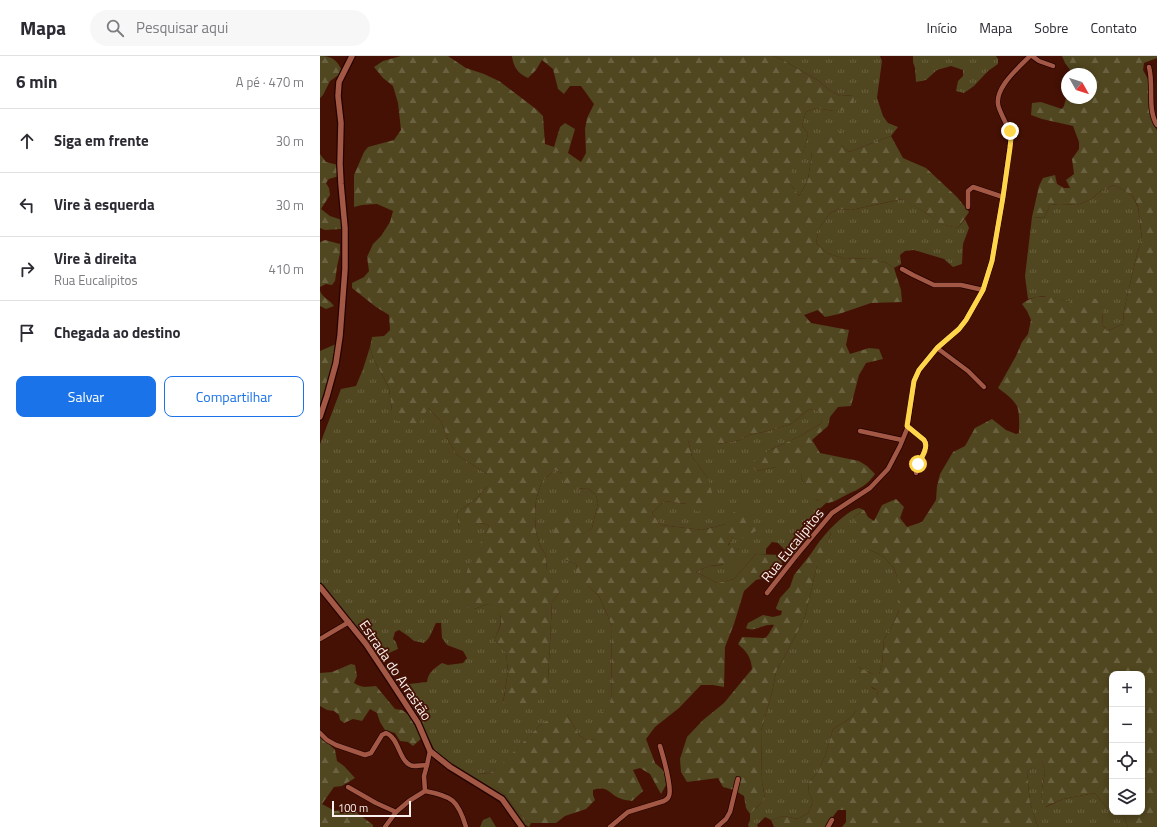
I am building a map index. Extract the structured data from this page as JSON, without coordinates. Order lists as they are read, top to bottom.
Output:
{
  "streets": {
    "street": ["Rua Eucalipitos", "Estrada do Arrastão"]
  },
  "scale_bar": "100 m",
  "north": "bottom right",
  "page": {
    "header": "Mapa",
    "search": "Pesquisar aqui",
    "nav": [
      "Início",
      "Mapa",
      "Sobre",
      "Contato"
    ],
    "heading": ["6 min", "A pé · 470 m"],
    "list": [
      ["Siga em frente", "30 m"],
      ["Vire à esquerda", "30 m"],
      ["Vire à direita", "Rua Eucalipitos", "410 m"],
      "Chegada ao destino"
    ],
    "buttons": ["Salvar", "Compartilhar"],
    "map_buttons": ["+", "−"],
    "scale": "100 m"
  }
}
